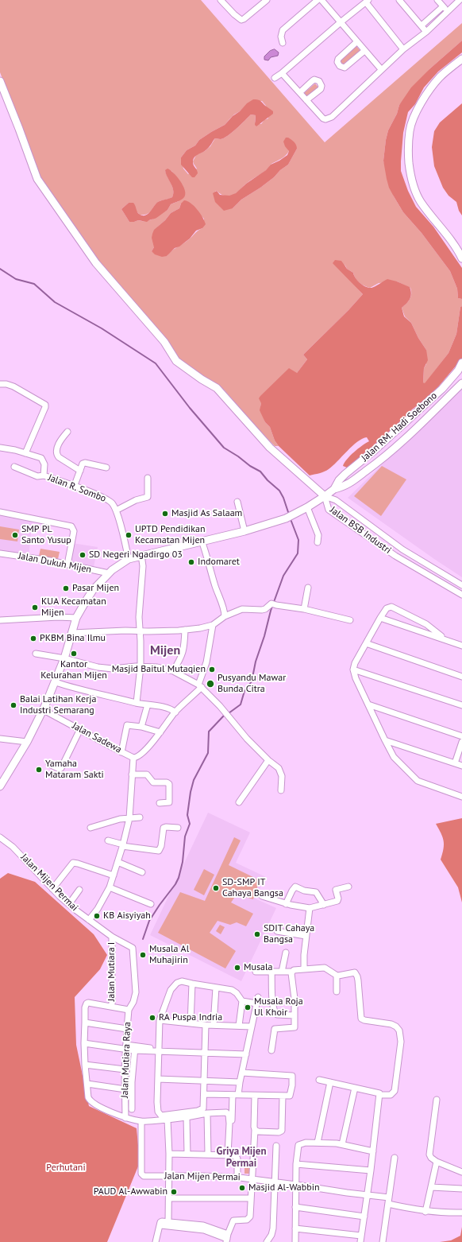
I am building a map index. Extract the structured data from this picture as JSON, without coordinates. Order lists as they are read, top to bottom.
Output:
{
  "streets": {
    "main road": ["Jalan RM. Hadi Soebono"],
    "street": [
      "Jalan R. Sombo",
      "Jalan BSB Industri",
      "Jalan Dukuh Mijen",
      "Jalan Sadewa",
      "Jalan Mijen Permai",
      "Jalan Mutiara I",
      "Jalan Mutiara Raya"
    ]
  },
  "crossings": [
    ["Jalan RM. Hadi Soebono", "Jalan R. Sombo"],
    ["Jalan RM. Hadi Soebono", "Jalan BSB Industri"],
    ["Jalan RM. Hadi Soebono", "Jalan Dukuh Mijen"],
    ["Jalan RM. Hadi Soebono", "Jalan Sadewa"],
    ["Jalan Mijen Permai", "Jalan Mutiara I"],
    ["Jalan Mijen Permai", "Jalan Mutiara Raya"]
  ],
  "districts": ["Mijen", "Griya Mijen Permai"],
  "parks": ["Perhutani"],
  "places": [
    "Masjid As Salaam",
    "SMP PL Santo Yusup",
    "UPTD Pendidikan Kecamatan Mijen",
    "SD Negeri Ngadirgo 03",
    "Indomaret",
    "Pasar Mijen",
    "KUA Kecamatan Mijen",
    "PKBM Bina Ilmu",
    "Kantor Kelurahan Mijen",
    "Masjid Baitul Mutaqien",
    "Pusyandu Mawar Bunda Citra",
    "Balai Latihan Kerja Industri Semarang",
    "Yamaha Mataram Sakti",
    "SD-SMP IT Cahaya Bangsa",
    "KB Aisyiyah",
    "SDIT Cahaya Bangsa",
    "Musala Al Muhajirin",
    "Musala",
    "Musala Roja Ul Khoir",
    "RA Puspa Indria",
    "Masjid Al-Wabbin",
    "PAUD Al-Awwabin"
  ]
}
